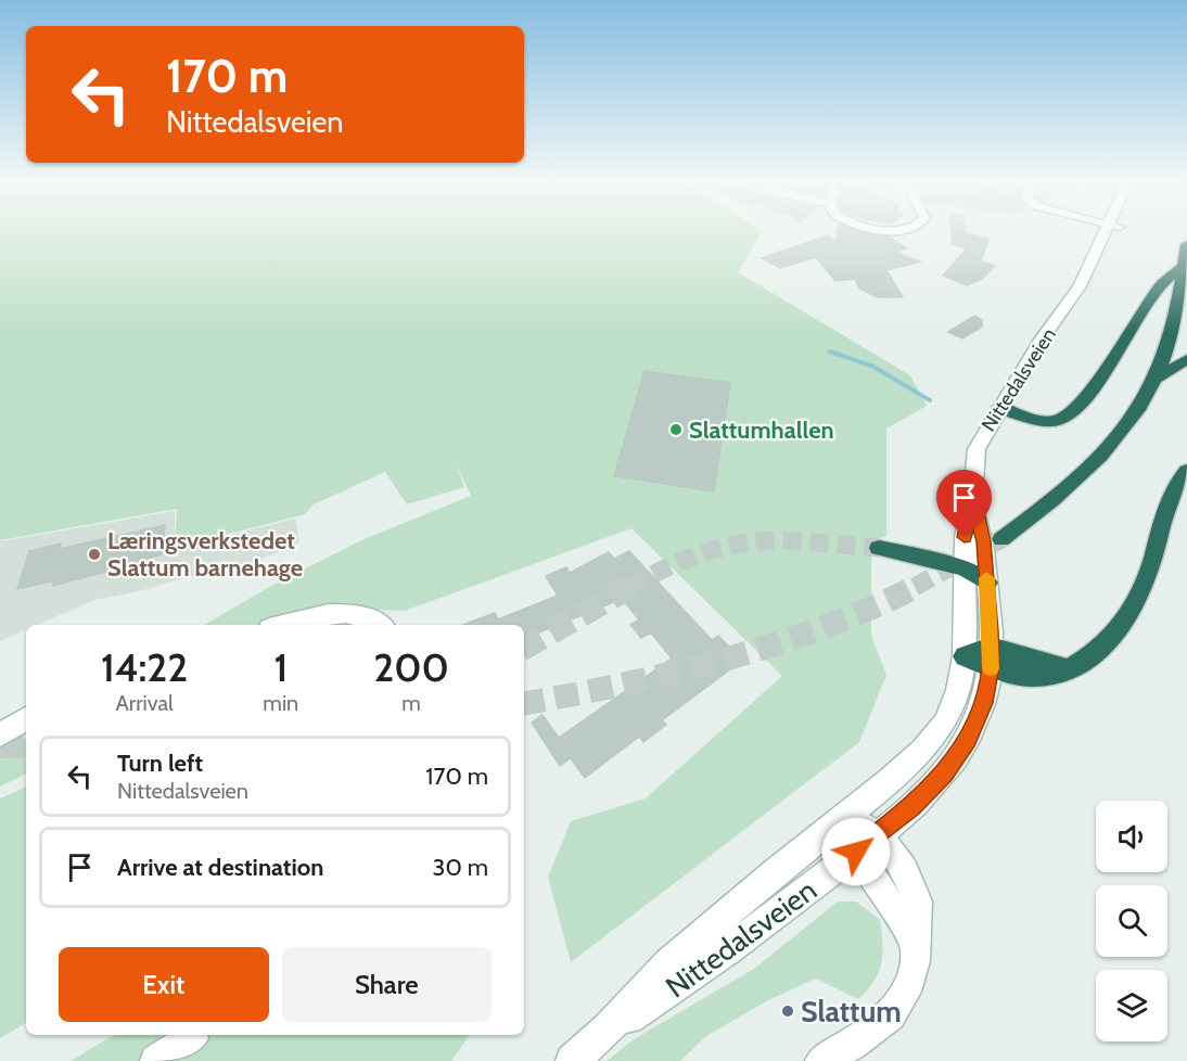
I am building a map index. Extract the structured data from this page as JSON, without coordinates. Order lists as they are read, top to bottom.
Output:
{
  "streets": {
    "main road": ["Nittedalsveien"]
  },
  "places": ["Slattumhallen", "Læringsverkstedet Slattum barnehage", "Slattum"],
  "page": {
    "turn": ["170 m", "Nittedalsveien"],
    "eta": [
      "14:22",
      "Arrival",
      "1",
      "min",
      "200",
      "m"
    ],
    "list": [
      {
        "name": "Turn left",
        "note": "Nittedalsveien",
        "value": "170 m"
      },
      {
        "name": "Arrive at destination",
        "value": "30 m"
      }
    ],
    "buttons": ["Exit", "Share"]
  }
}
